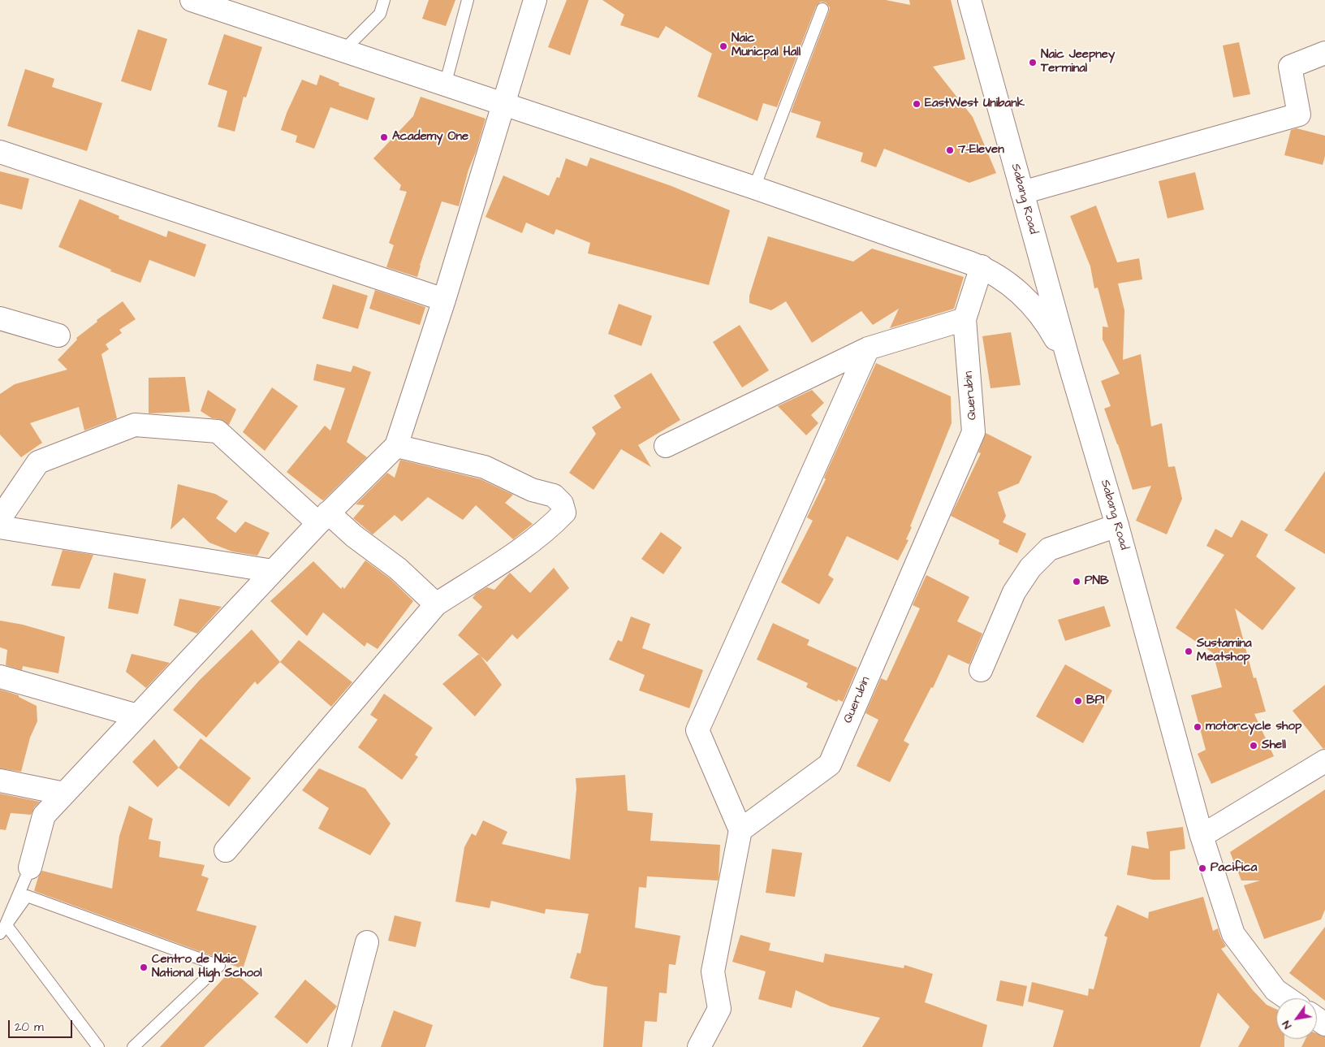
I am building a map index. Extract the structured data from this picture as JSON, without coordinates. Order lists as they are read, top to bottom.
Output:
{
  "streets": {
    "street": ["Sabang Road", "Querubin"]
  },
  "places": [
    "Naic Municpal Hall",
    "Naic Jeepney Terminal",
    "EastWest Unibank",
    "Academy One",
    "7-Eleven",
    "PNB",
    "Sustamina Meatshop",
    "BPI",
    "motorcycle shop",
    "Shell",
    "Pacifica",
    "Centro de Naic National High School"
  ],
  "scale_bar": "20 m",
  "north": "bottom left"
}
